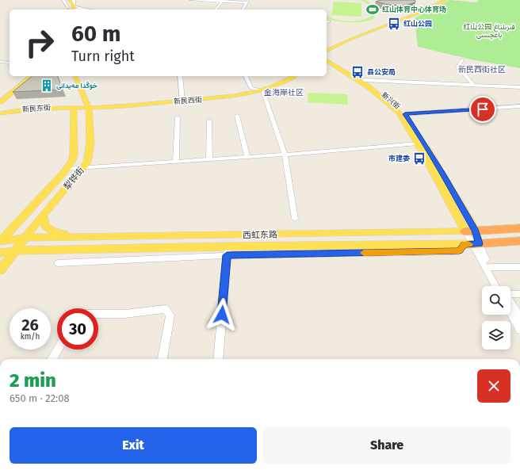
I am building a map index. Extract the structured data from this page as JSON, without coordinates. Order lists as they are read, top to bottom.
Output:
{
  "streets": {
    "highway": ["西虹东路"],
    "main road": [
      "新民西街",
      "新兴街",
      "新民东街",
      "犁铧街"
    ]
  },
  "crossings": [
    ["新民西街", "新民东街"],
    ["新民西街", "犁铧街"],
    ["新兴街", "西虹东路"],
    ["新民东街", "犁铧街"],
    ["犁铧街", "西虹东路"]
  ],
  "districts": ["新民西街社区", "金海岸社区"],
  "parks": ["红山公园 قىزىلتاغ باغچىسى"],
  "places": {
    "sports": ["红山体育中心体育场"],
    "bus stop": ["红山公园", "县公安局", "市建委"],
    "building": ["خوڭدا مەيدانى"]
  },
  "page": {
    "turn": ["60 m", "Turn right"],
    "speed": "26 km/h",
    "limit": "30",
    "heading": ["2 min", "650 m · 22:08"],
    "buttons": ["Exit", "Share"]
  }
}
